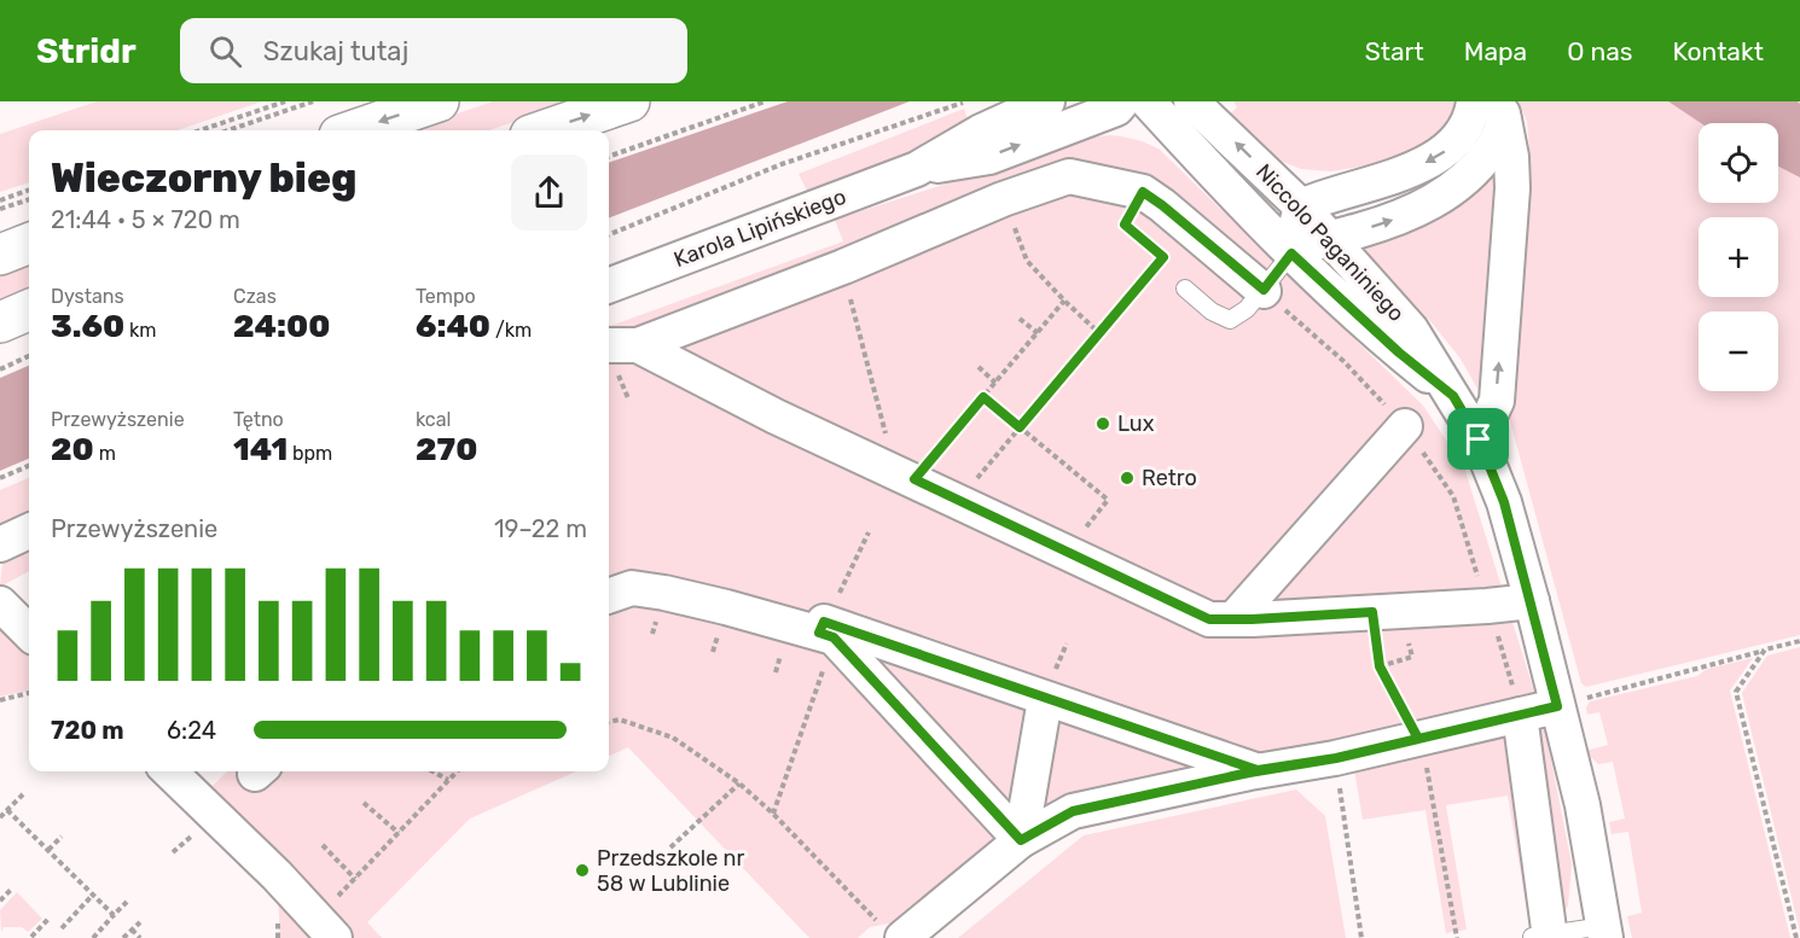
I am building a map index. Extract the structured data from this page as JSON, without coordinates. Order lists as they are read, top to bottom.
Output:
{
  "streets": {
    "street": ["Karola Lipińskiego", "Niccolo Paganiniego"]
  },
  "places": ["Lux", "Retro", "Przedszkole nr 58 w Lublinie"],
  "page": {
    "header": "Stridr",
    "search": "Szukaj tutaj",
    "nav": [
      "Start",
      "Mapa",
      "O nas",
      "Kontakt"
    ],
    "map_buttons": ["+", "−"],
    "heading": ["Wieczorny bieg", "21:44 · 5 × 720 m"],
    "stats": [
      ["Dystans", "3.60 km"],
      ["Czas", "24:00"],
      ["Tempo", "6:40 /km"],
      ["Przewyższenie", "20 m"],
      ["Tętno", "141 bpm"],
      ["kcal", "270"]
    ],
    "chart": ["Przewyższenie", "19–22 m"],
    "list": [
      {
        "name": "720 m",
        "note": "6:24"
      }
    ]
  }
}
